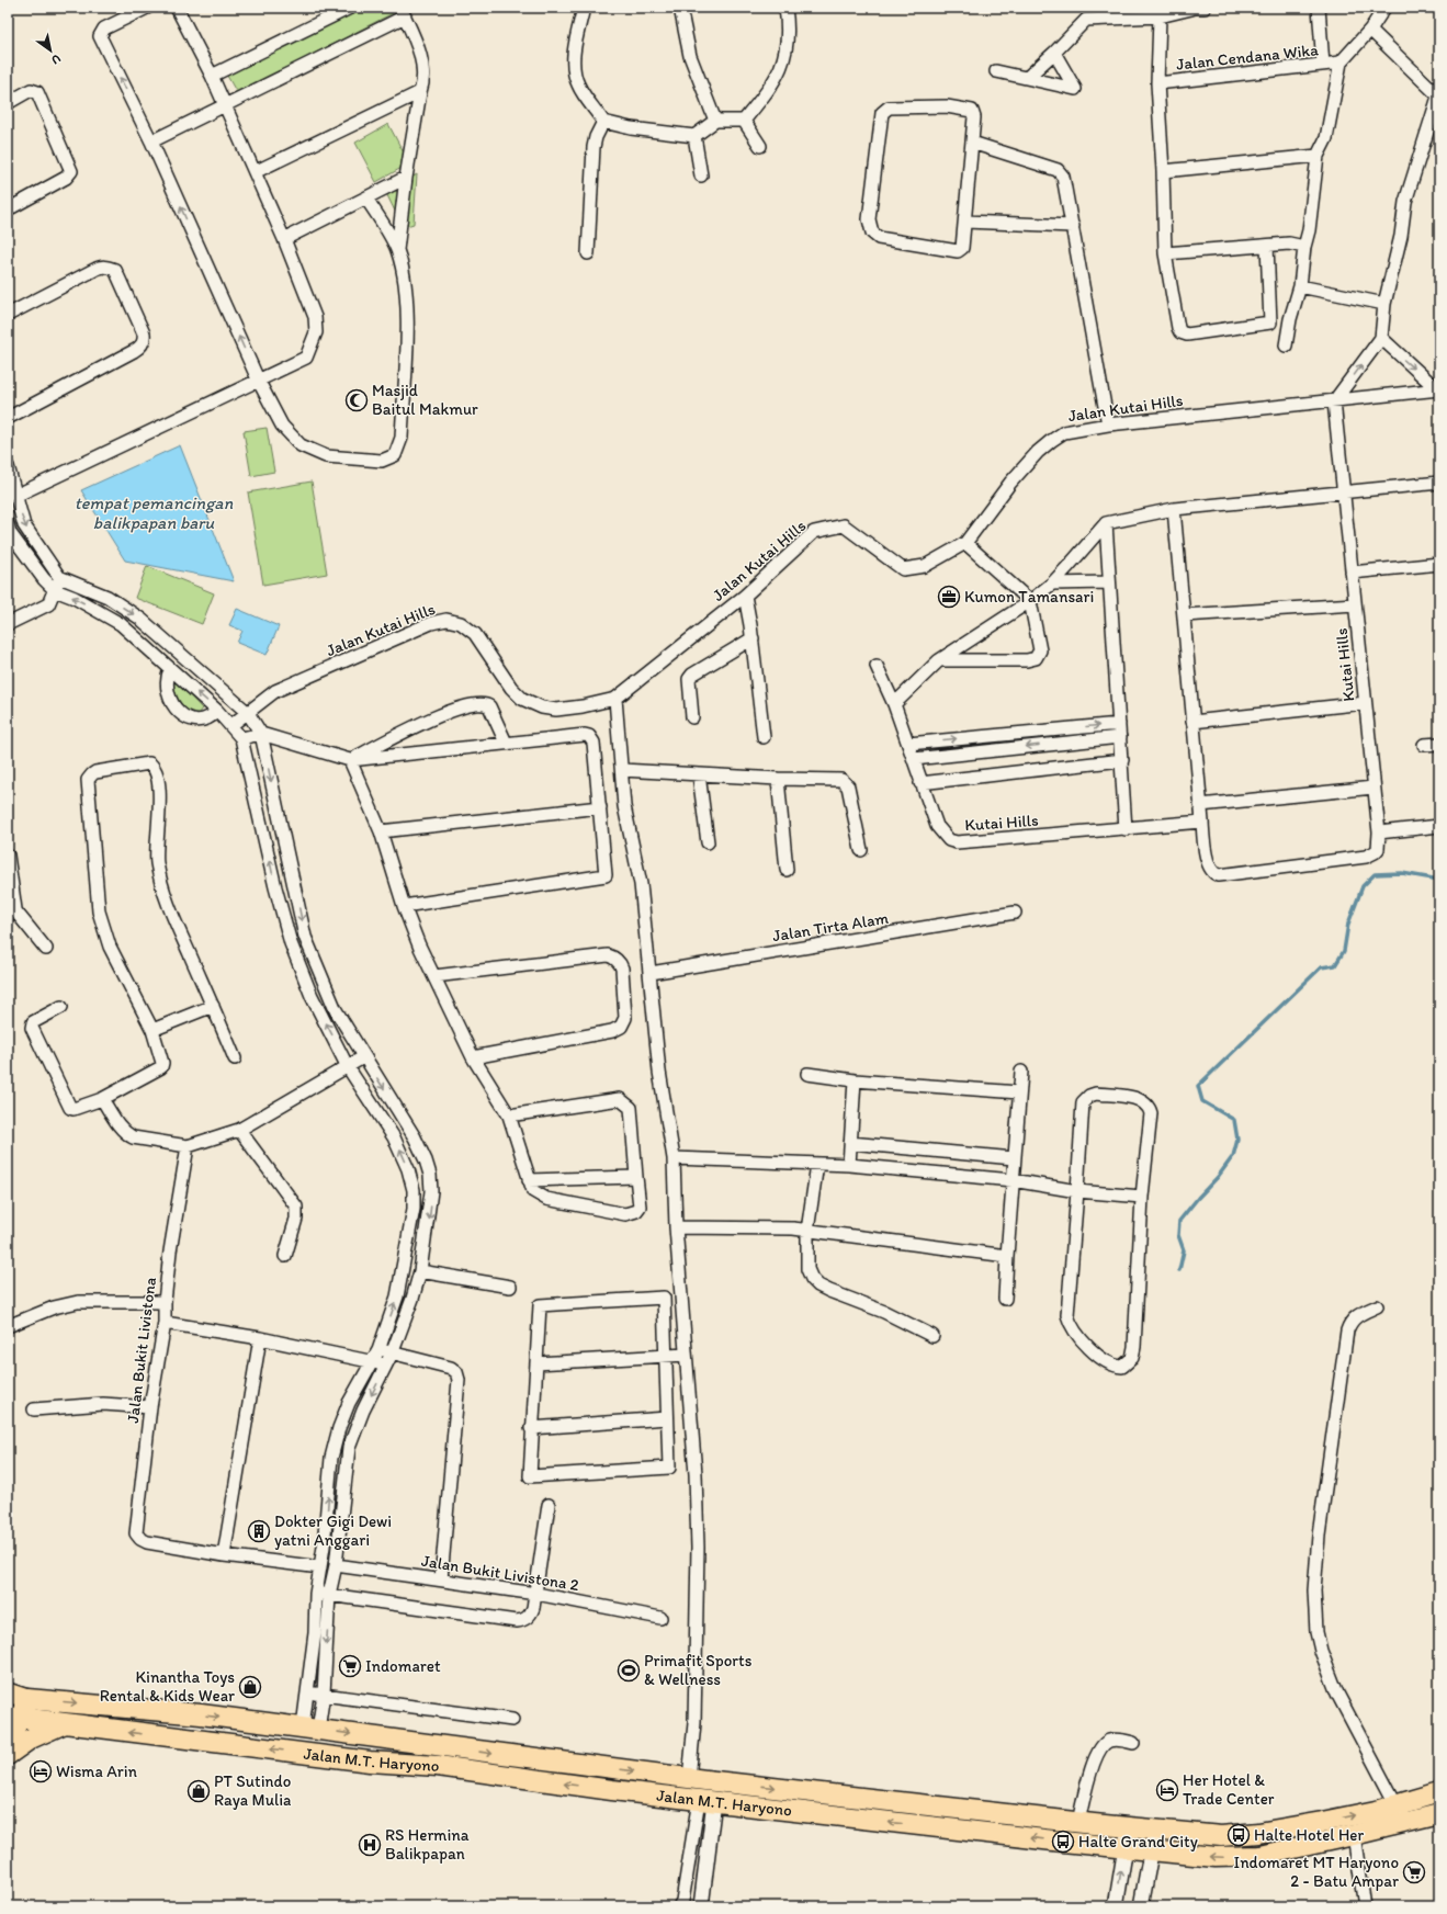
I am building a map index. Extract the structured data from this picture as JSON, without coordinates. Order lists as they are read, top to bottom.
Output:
{
  "streets": {
    "highway": ["Jalan M.T. Haryono"],
    "street": [
      "Jalan Cendana Wika",
      "Jalan Kutai Hills",
      "Kutai Hills",
      "Jalan Tirta Alam",
      "Jalan Bukit Livistona",
      "Jalan Bukit Livistona 2"
    ]
  },
  "crossings": [
    ["Jalan Kutai Hills", "Kutai Hills"],
    ["Jalan Bukit Livistona", "Jalan Bukit Livistona 2"]
  ],
  "water": ["tempat pemancingan balikpapan baru"],
  "places": {
    "mosque": ["Masjid Baitul Makmur"],
    "office": ["Kumon Tamansari"],
    "building": ["Dokter Gigi Dewi yatni Anggari"],
    "supermarket": ["Indomaret", "Indomaret MT Haryono 2 - Batu Ampar"],
    "sports": ["Primafit Sports & Wellness"],
    "shop": ["Kinantha Toys Rental & Kids Wear", "PT Sutindo Raya Mulia"],
    "hotel": ["Wisma Arin", "Her Hotel & Trade Center"],
    "bus stop": ["Halte Hotel Her", "Halte Grand City"],
    "hospital": ["RS Hermina Balikpapan"]
  },
  "north": "bottom right"
}
